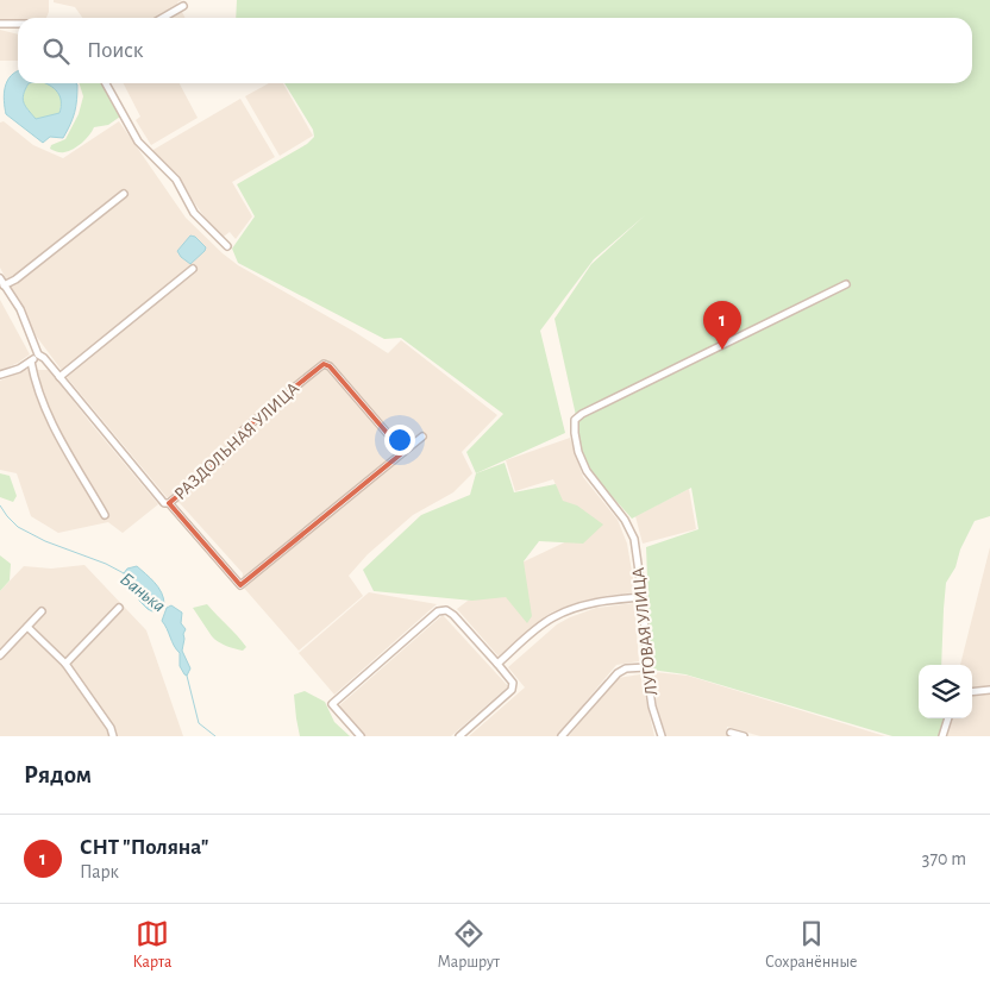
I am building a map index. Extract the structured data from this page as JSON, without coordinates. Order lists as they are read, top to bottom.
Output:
{
  "streets": {
    "street": ["РАЗДОЛЬНАЯ УЛИЦА", "ЛУГОВАЯ УЛИЦА"]
  },
  "water": ["Банька"],
  "page": {
    "search": "Поиск",
    "pins": "1",
    "heading": "Рядом",
    "list": [
      {
        "mark": "1",
        "name": "СНТ \"Поляна\"",
        "note": "Парк",
        "value": "370 m"
      }
    ],
    "nav": ["Карта", "Маршрут", "Сохранённые"]
  }
}
